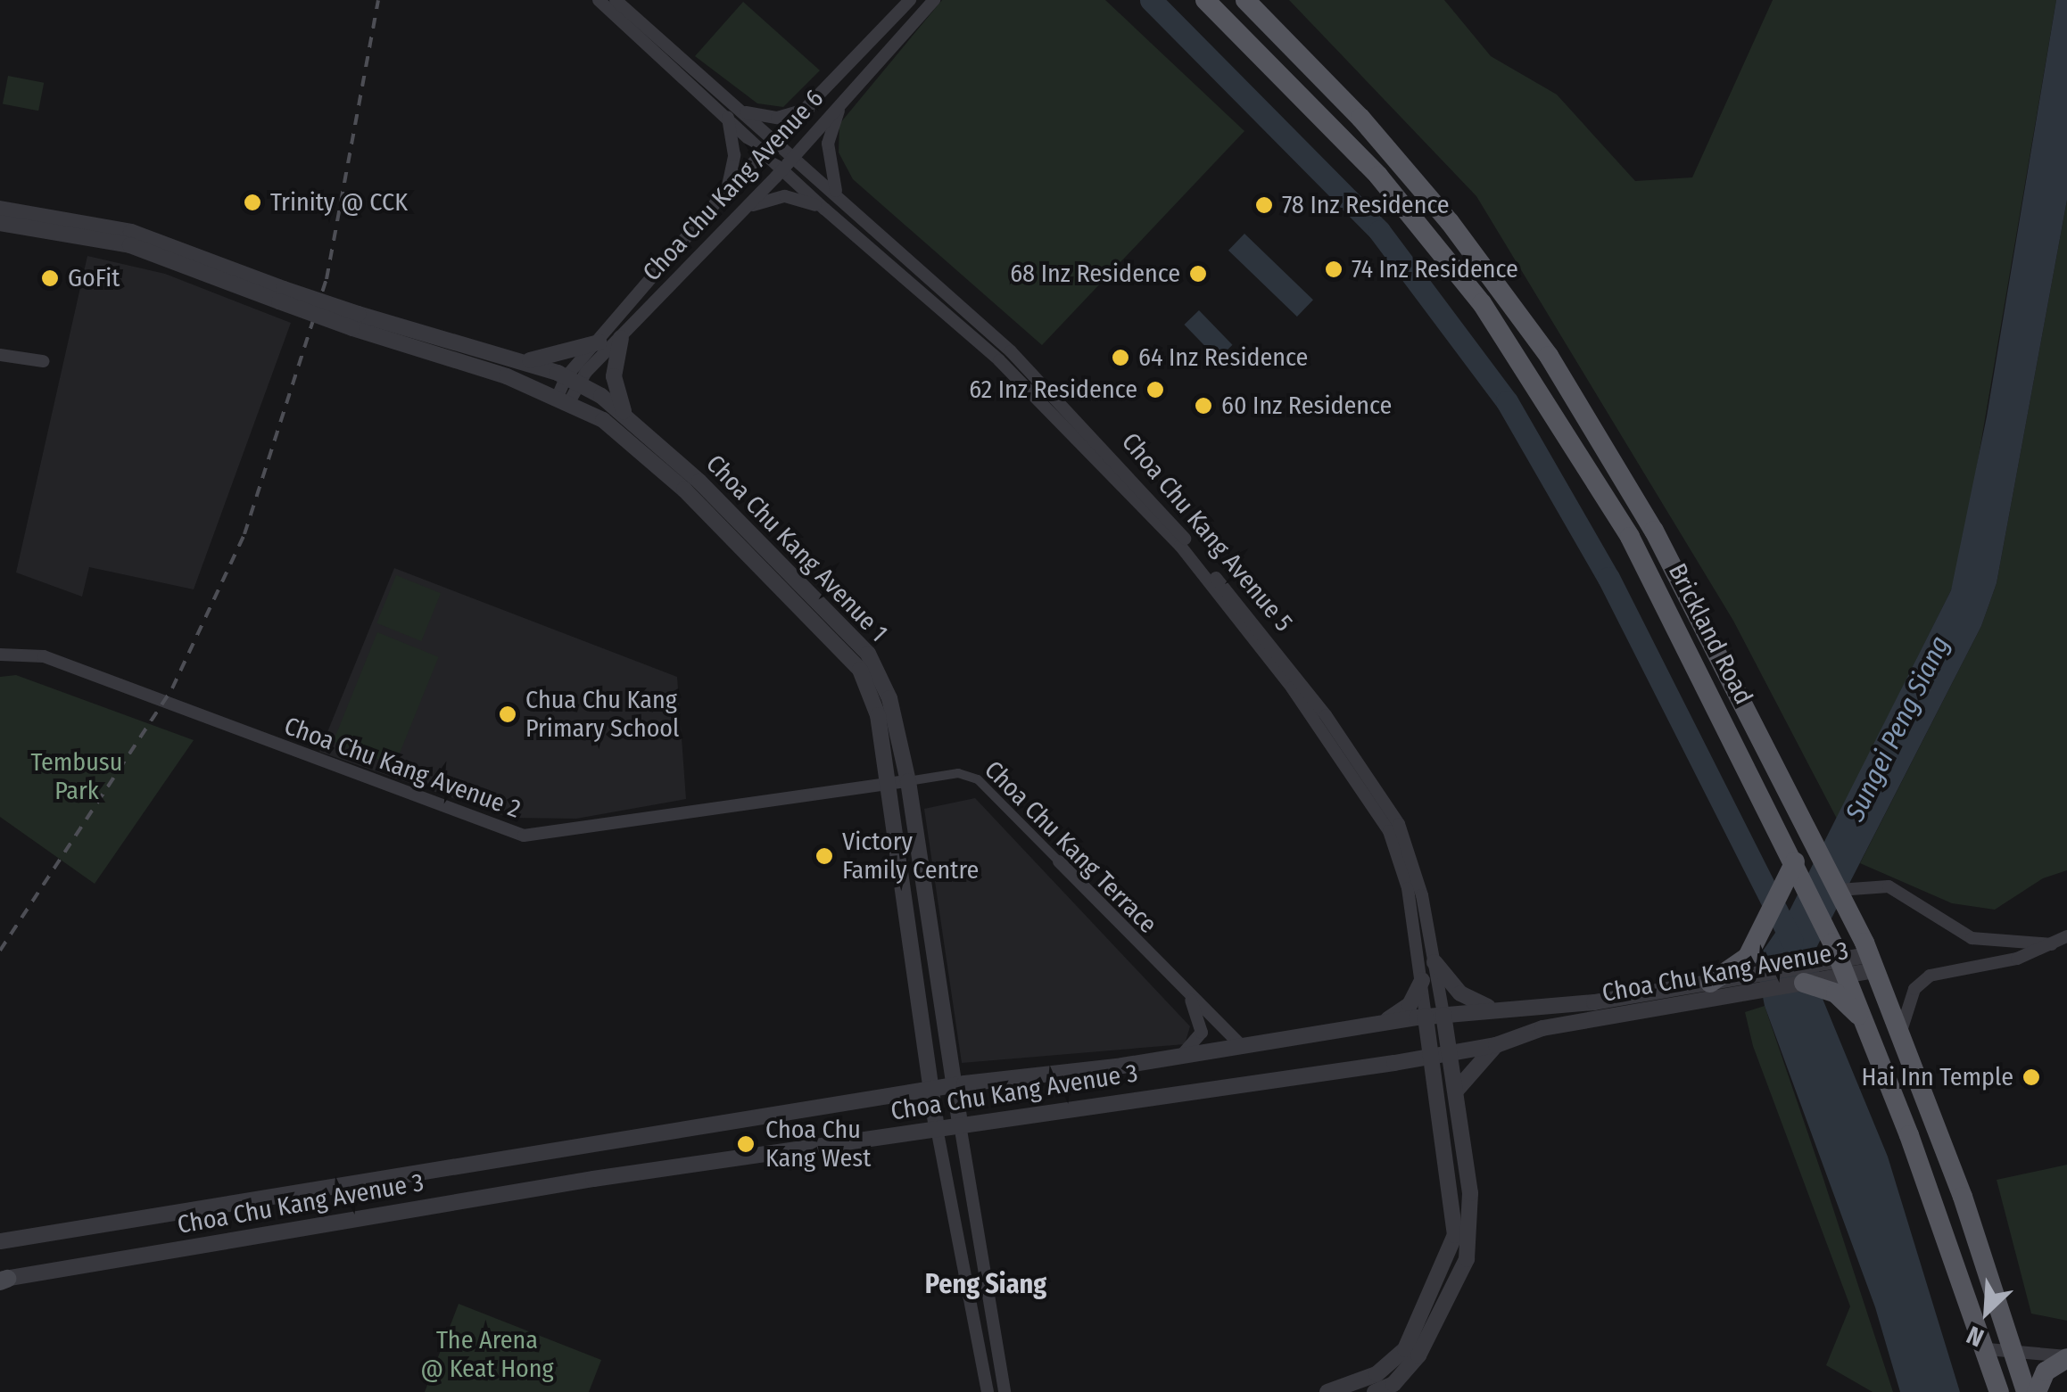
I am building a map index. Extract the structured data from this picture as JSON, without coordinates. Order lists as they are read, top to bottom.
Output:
{
  "streets": {
    "main road": ["Brickland Road"],
    "street": [
      "Choa Chu Kang Avenue 6",
      "Choa Chu Kang Avenue 5",
      "Choa Chu Kang Avenue 1",
      "Choa Chu Kang Avenue 2",
      "Choa Chu Kang Terrace",
      "Choa Chu Kang Avenue 3"
    ]
  },
  "crossings": [
    ["Choa Chu Kang Avenue 6", "Choa Chu Kang Avenue 5"],
    ["Choa Chu Kang Avenue 6", "Choa Chu Kang Avenue 1"],
    ["Choa Chu Kang Avenue 5", "Choa Chu Kang Avenue 3"],
    ["Choa Chu Kang Avenue 1", "Choa Chu Kang Avenue 2"],
    ["Choa Chu Kang Avenue 1", "Choa Chu Kang Terrace"],
    ["Choa Chu Kang Avenue 1", "Choa Chu Kang Avenue 3"],
    ["Brickland Road", "Choa Chu Kang Avenue 3"],
    ["Choa Chu Kang Avenue 2", "Choa Chu Kang Terrace"],
    ["Choa Chu Kang Terrace", "Choa Chu Kang Avenue 3"]
  ],
  "districts": ["Peng Siang"],
  "water": ["Sungei Peng Siang"],
  "parks": ["Tembusu Park", "The Arena @ Keat Hong"],
  "places": [
    "Trinity @ CCK",
    "78 Inz Residence",
    "74 Inz Residence",
    "68 Inz Residence",
    "GoFit",
    "64 Inz Residence",
    "62 Inz Residence",
    "60 Inz Residence",
    "Chua Chu Kang Primary School",
    "Victory Family Centre",
    "Hai Inn Temple",
    "Choa Chu Kang West"
  ],
  "north": "bottom left"
}
